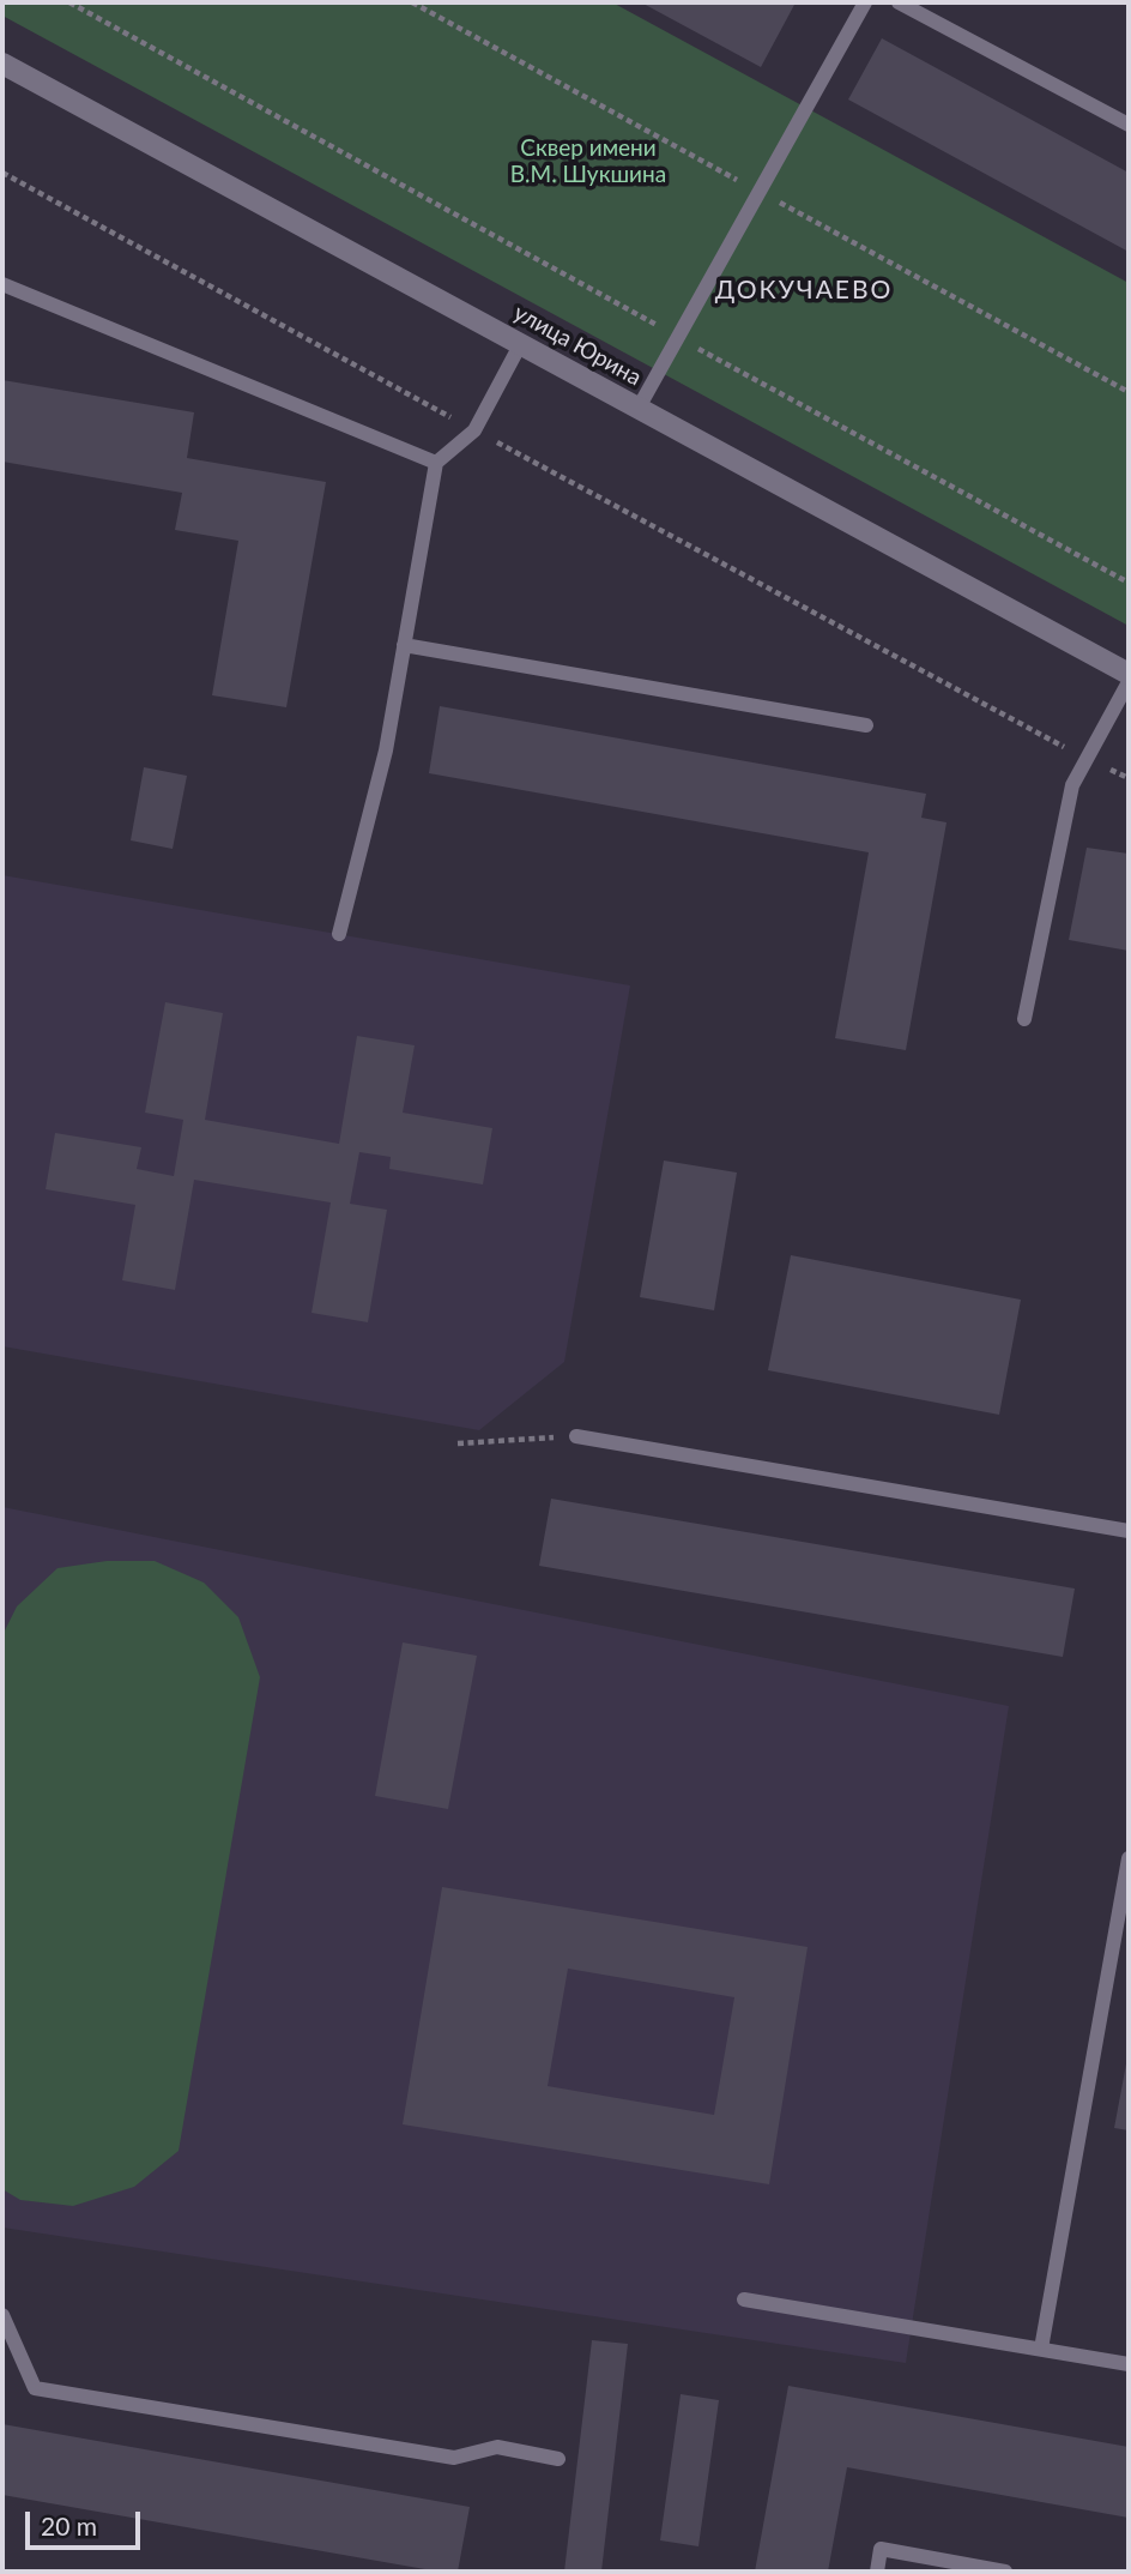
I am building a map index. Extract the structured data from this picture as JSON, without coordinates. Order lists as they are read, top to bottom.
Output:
{
  "streets": {
    "street": ["улица Юрина"]
  },
  "districts": ["ДОКУЧАЕВО"],
  "parks": ["Сквер имени В.М. Шукшина"],
  "scale_bar": "20 m"
}
